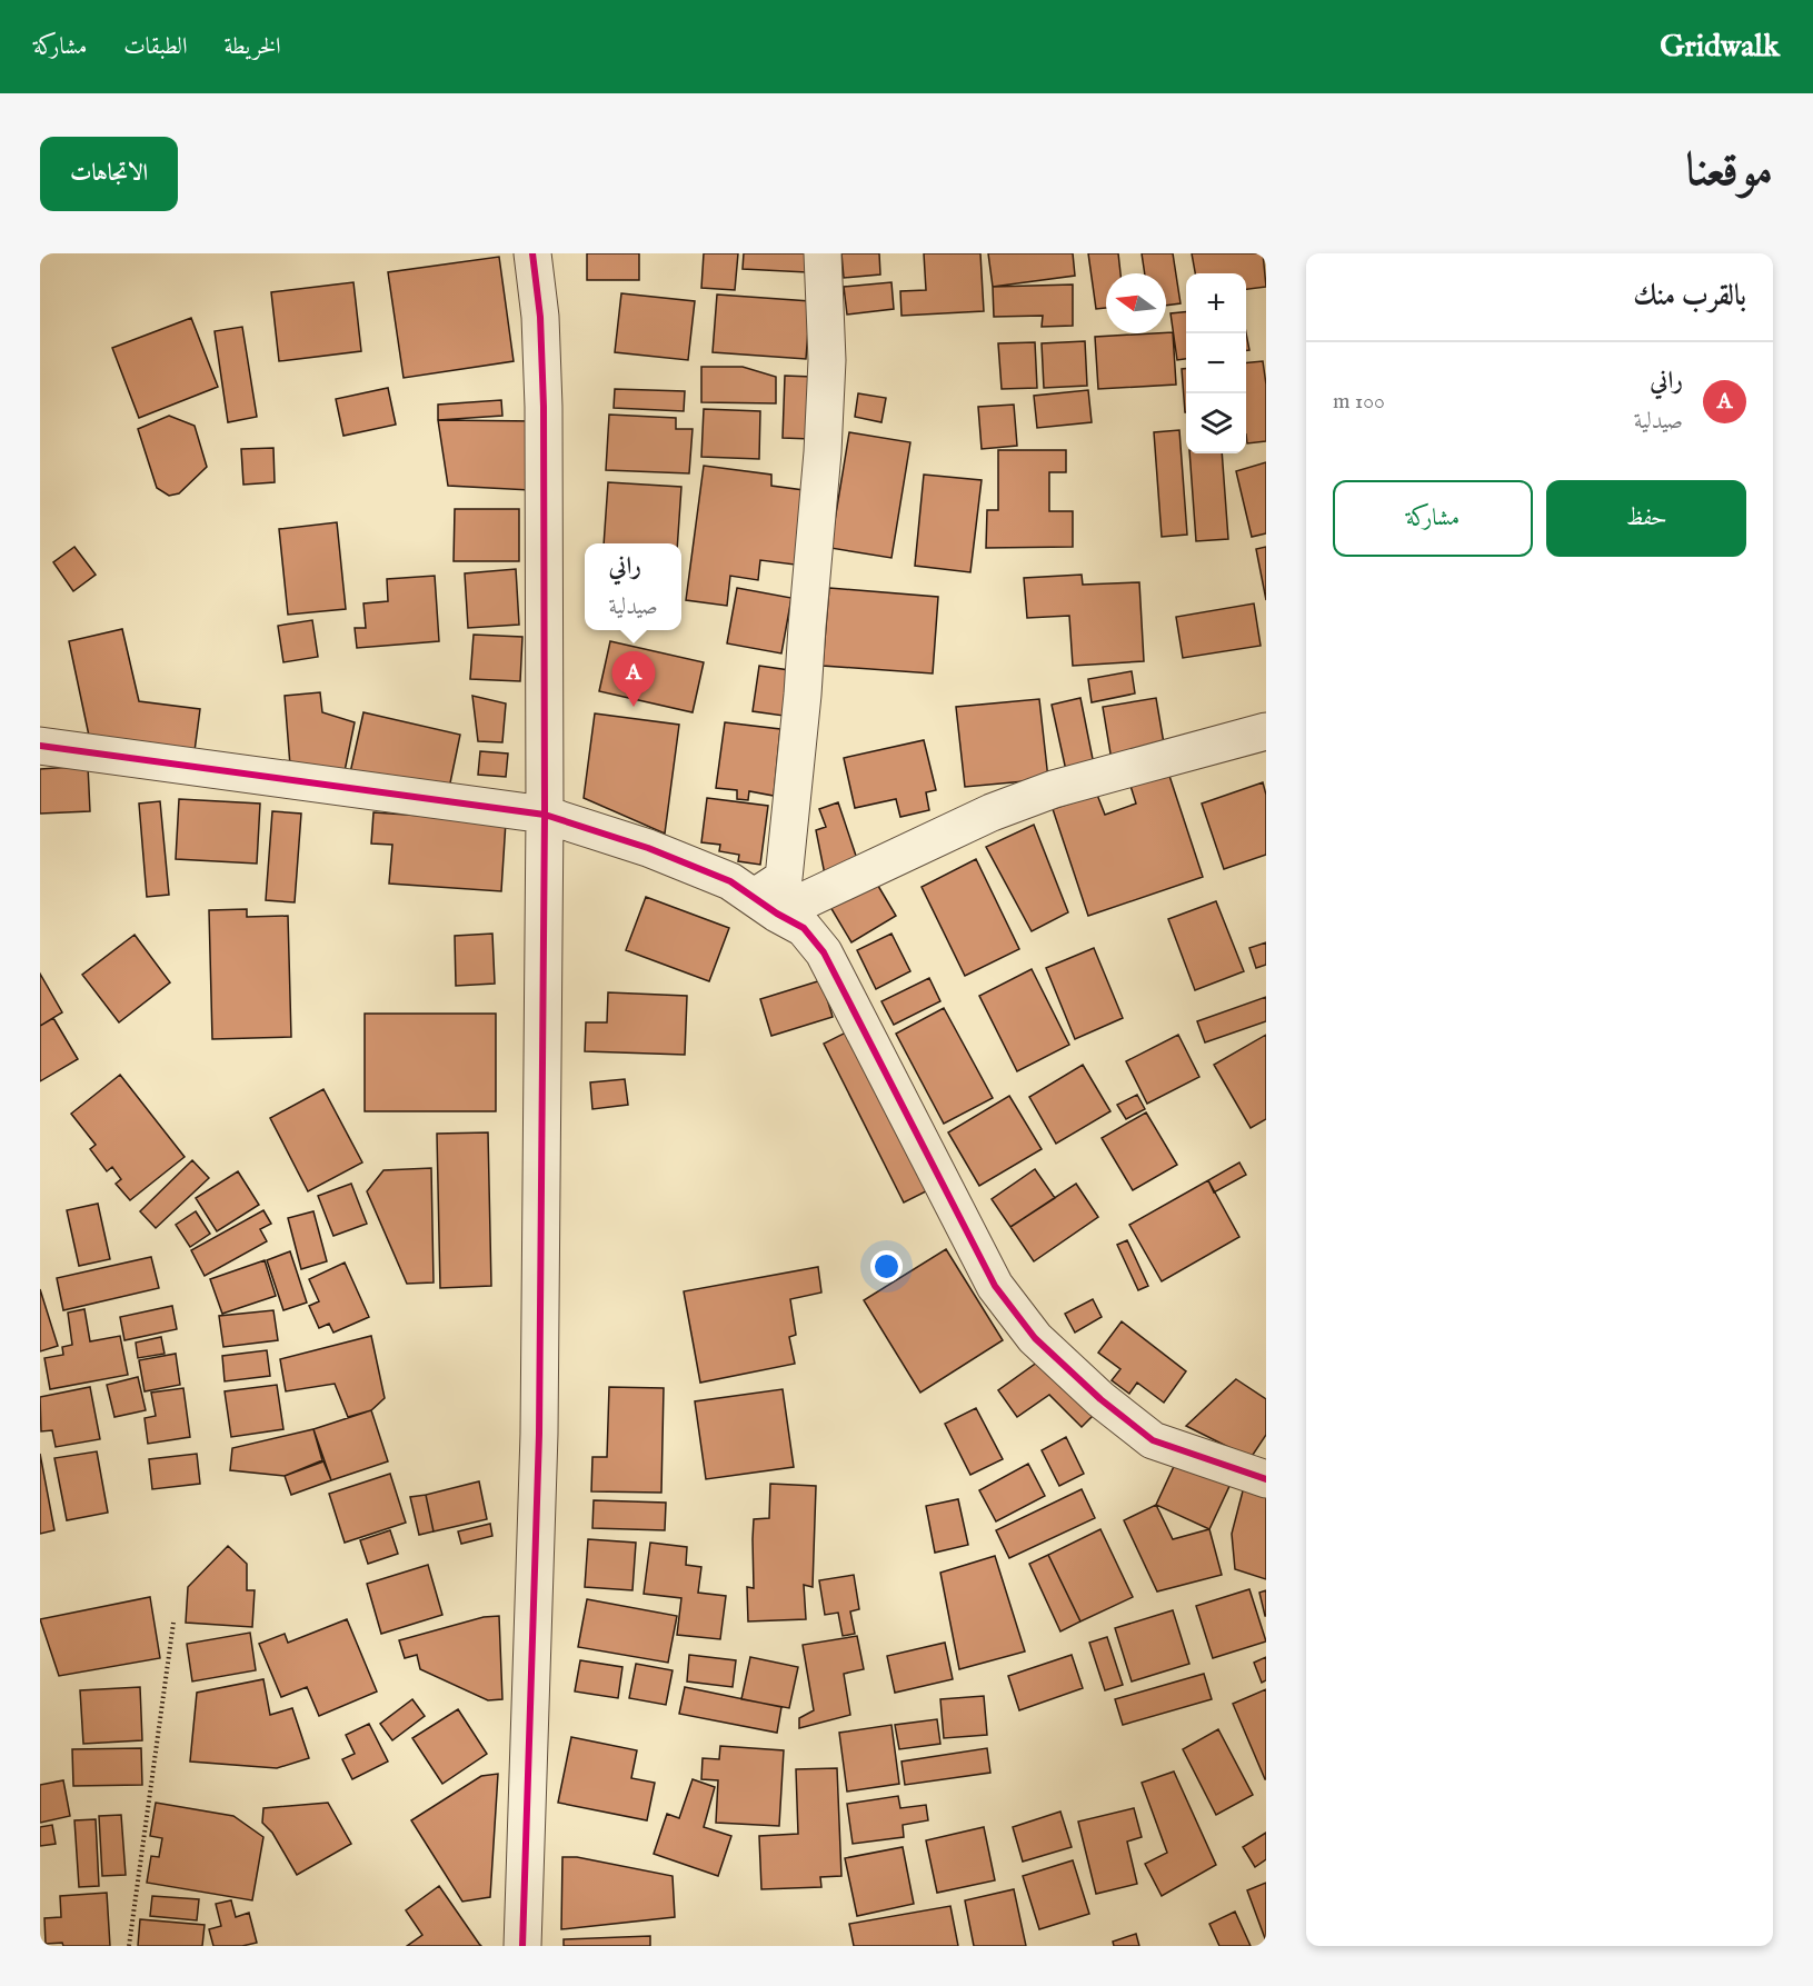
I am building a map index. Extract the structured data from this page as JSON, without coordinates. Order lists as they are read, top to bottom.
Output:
{
  "north": "left",
  "page": {
    "header": "Gridwalk",
    "nav": ["الخريطة", "الطبقات", "مشاركة"],
    "title": "موقعنا",
    "buttons": [
      "الاتجاهات",
      ["حفظ", "مشاركة"]
    ],
    "heading": "بالقرب منك",
    "map_buttons": ["+", "−"],
    "list": [
      {
        "mark": "A",
        "name": "راني",
        "note": "صيدلية",
        "value": "100 m"
      }
    ],
    "popup": ["راني", "صيدلية"],
    "pins": "A"
  }
}
